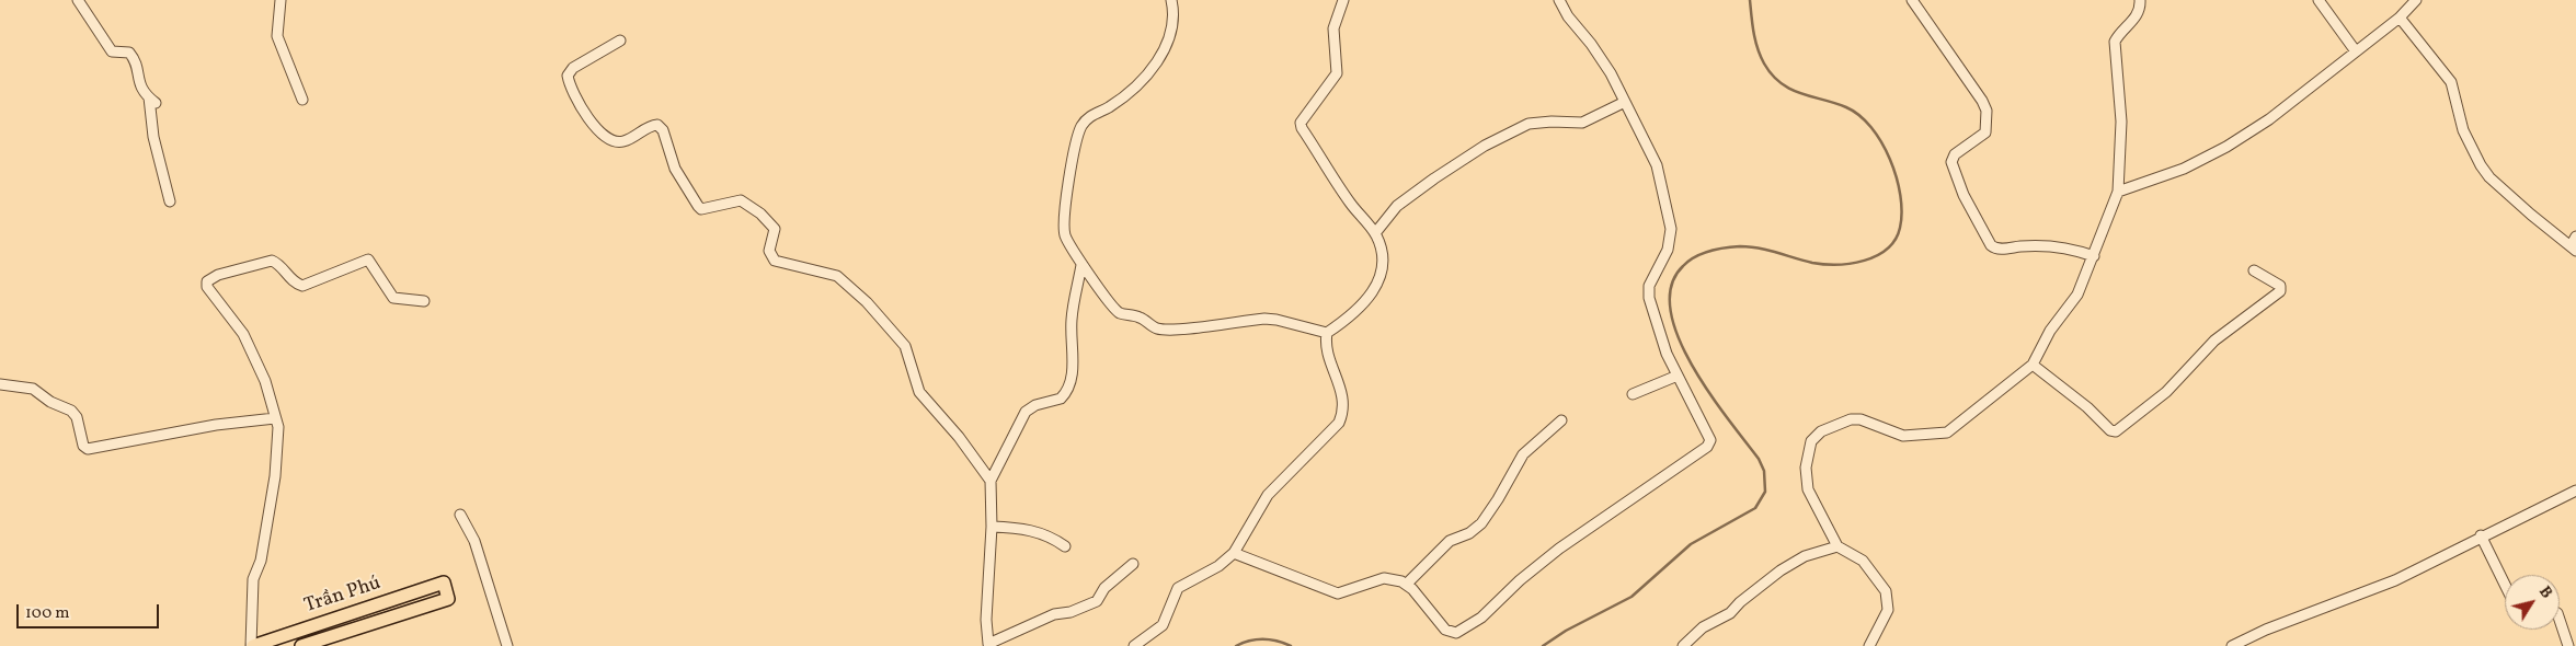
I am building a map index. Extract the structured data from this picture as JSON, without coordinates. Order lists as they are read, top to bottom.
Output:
{
  "streets": {
    "main road": ["Trần Phú"]
  },
  "scale_bar": "100 m",
  "north": "top right"
}
